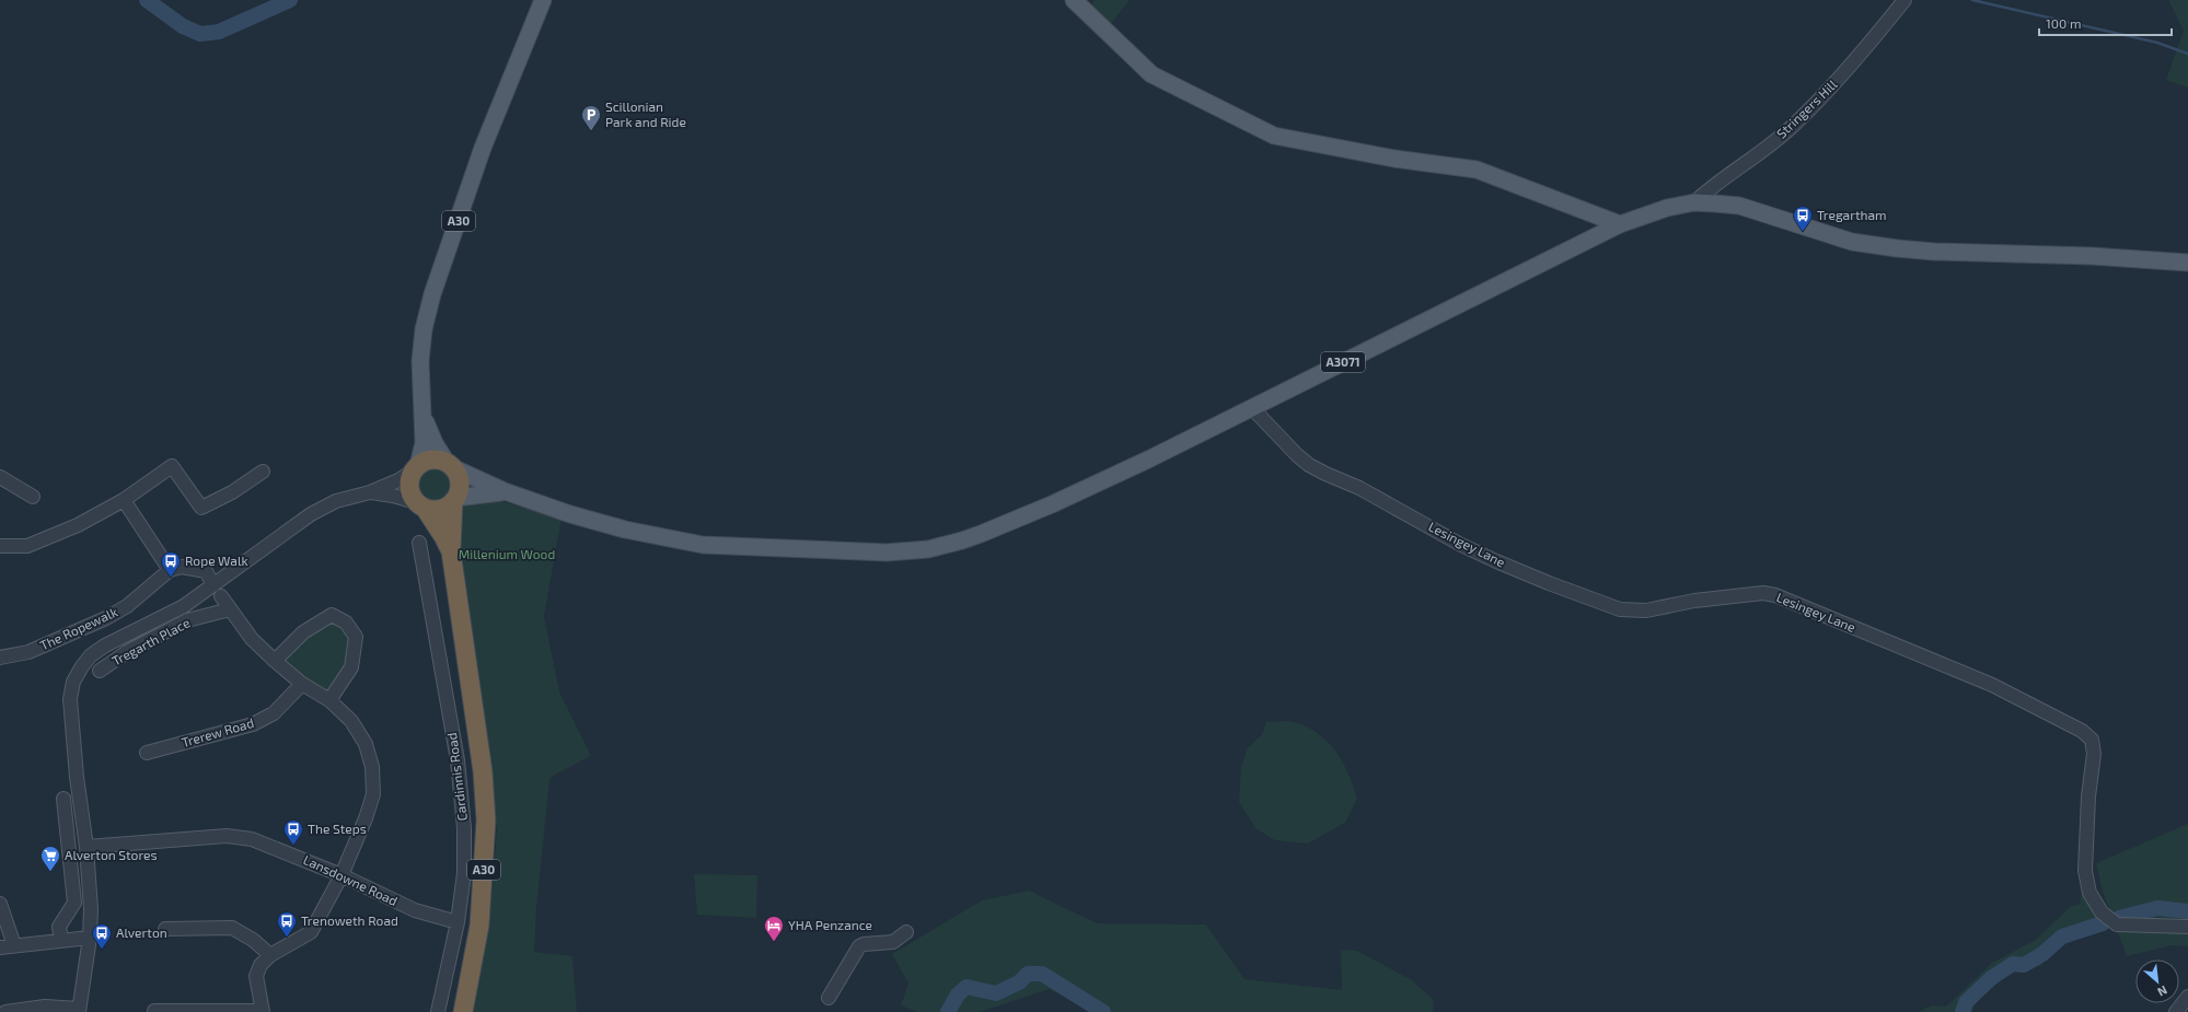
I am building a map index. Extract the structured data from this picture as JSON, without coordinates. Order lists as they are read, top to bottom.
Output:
{
  "streets": {
    "highway": ["A30"],
    "main road": ["A3071"],
    "street": [
      "Stringers Hill",
      "Lesingey Lane",
      "The Ropewalk",
      "Tregarth Place",
      "Trerew Road",
      "Cardinnis Road",
      "Lansdowne Road"
    ]
  },
  "crossings": [
    ["Stringers Hill", "A3071"],
    ["A30", "A3071"],
    ["A3071", "Lesingey Lane"],
    ["Cardinnis Road", "Lansdowne Road"]
  ],
  "parks": ["Millenium Wood"],
  "places": {
    "parking": ["Scillonian Park and Ride"],
    "bus stop": [
      "Tregartham",
      "Rope Walk",
      "The Steps",
      "Trenoweth Road",
      "Alverton"
    ],
    "supermarket": ["Alverton Stores"],
    "hotel": ["YHA Penzance"]
  },
  "scale_bar": "100 m",
  "north": "bottom right"
}
